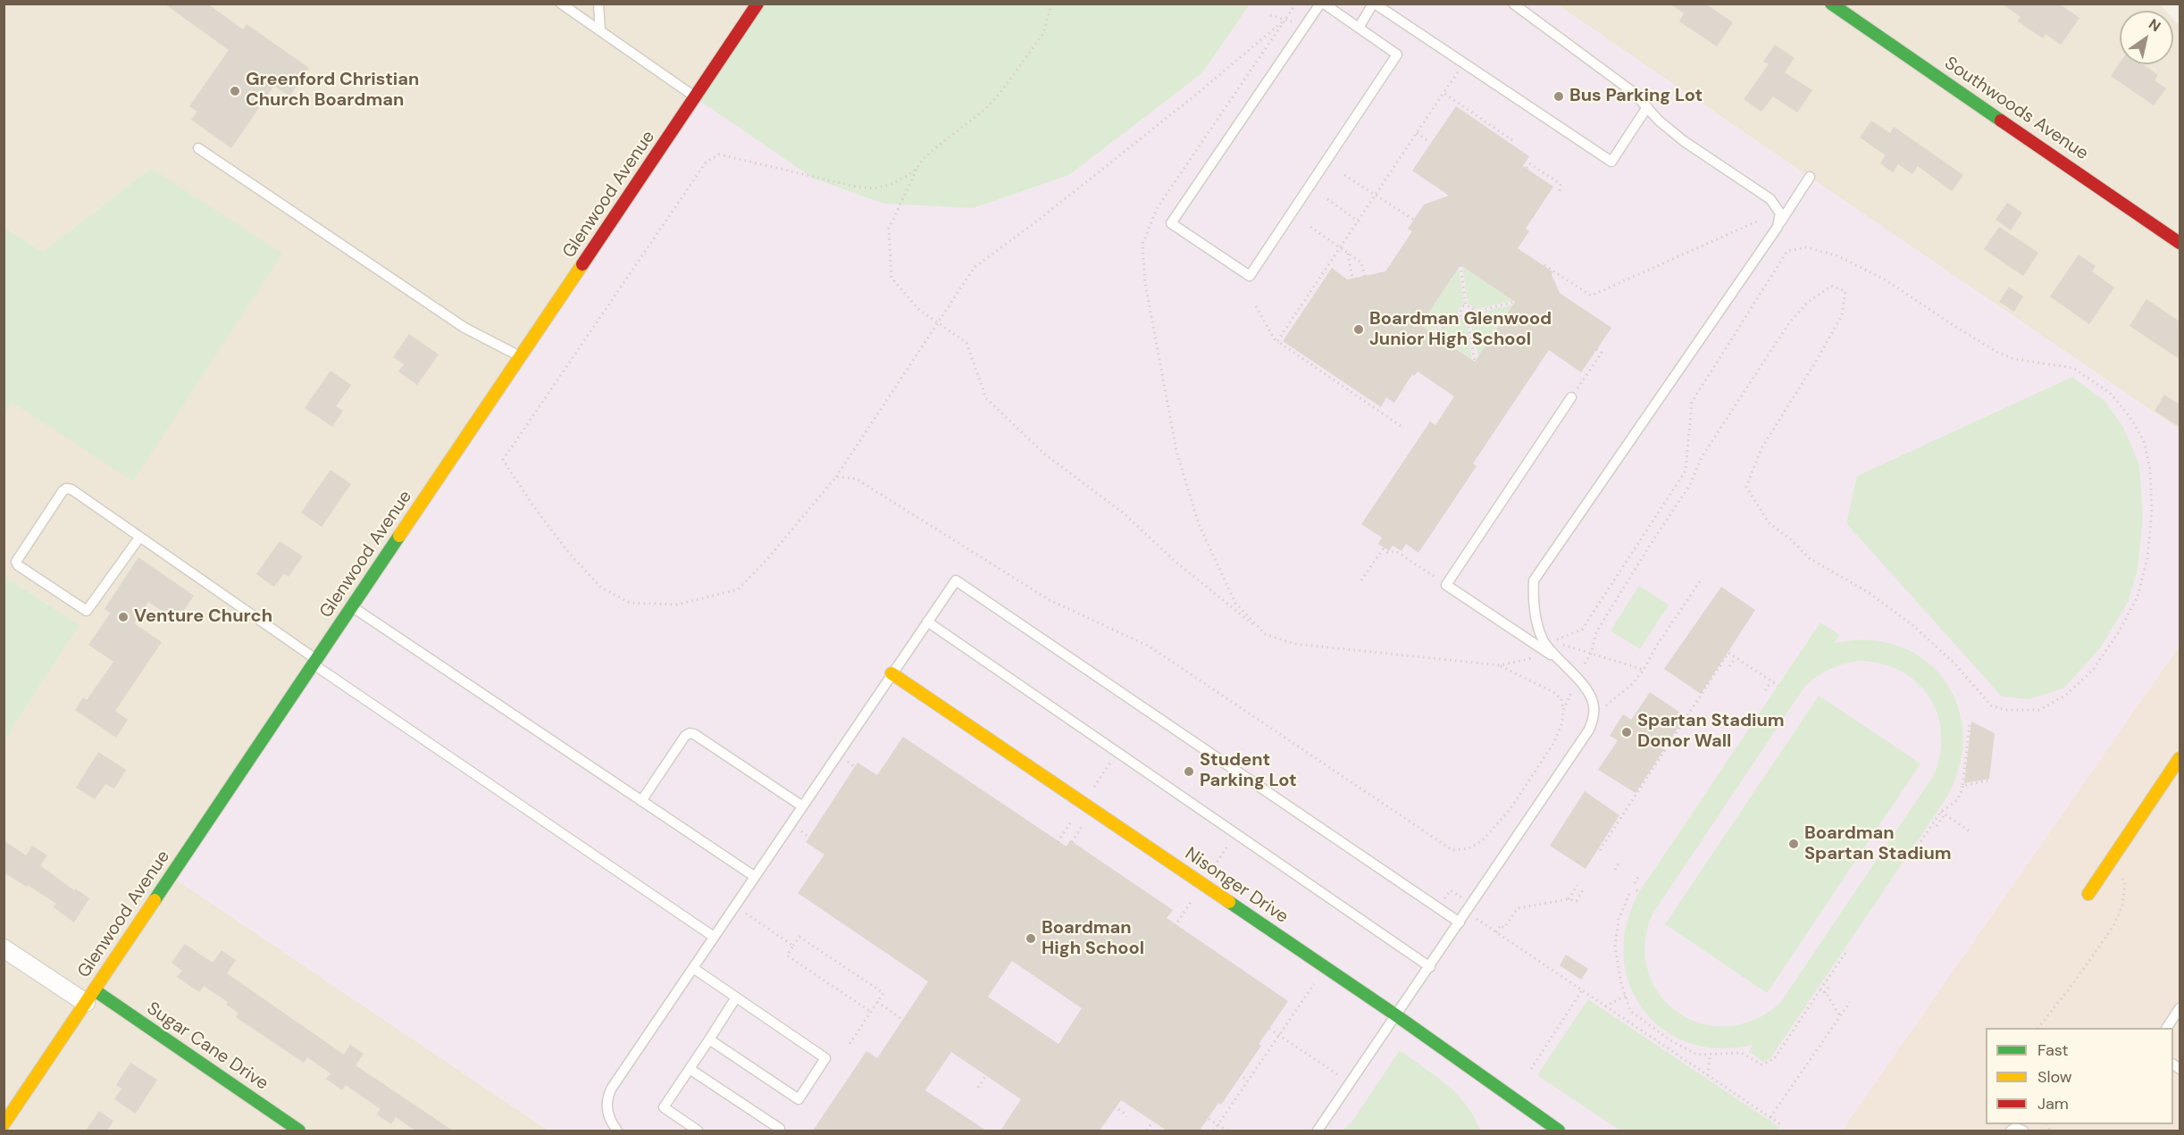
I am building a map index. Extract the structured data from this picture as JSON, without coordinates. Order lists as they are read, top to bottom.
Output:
{
  "streets": {
    "street": [
      "Southwoods Avenue",
      "Glenwood Avenue",
      "Nisonger Drive",
      "Sugar Cane Drive"
    ]
  },
  "crossings": [
    ["Glenwood Avenue", "Sugar Cane Drive"]
  ],
  "places": [
    "Greenford Christian Church Boardman",
    "Bus Parking Lot",
    "Boardman Glenwood Junior High School",
    "Venture Church",
    "Spartan Stadium Donor Wall",
    "Student Parking Lot",
    "Boardman Spartan Stadium",
    "Boardman High School"
  ],
  "legend": ["Fast", "Slow", "Jam"],
  "north": "top right"
}
